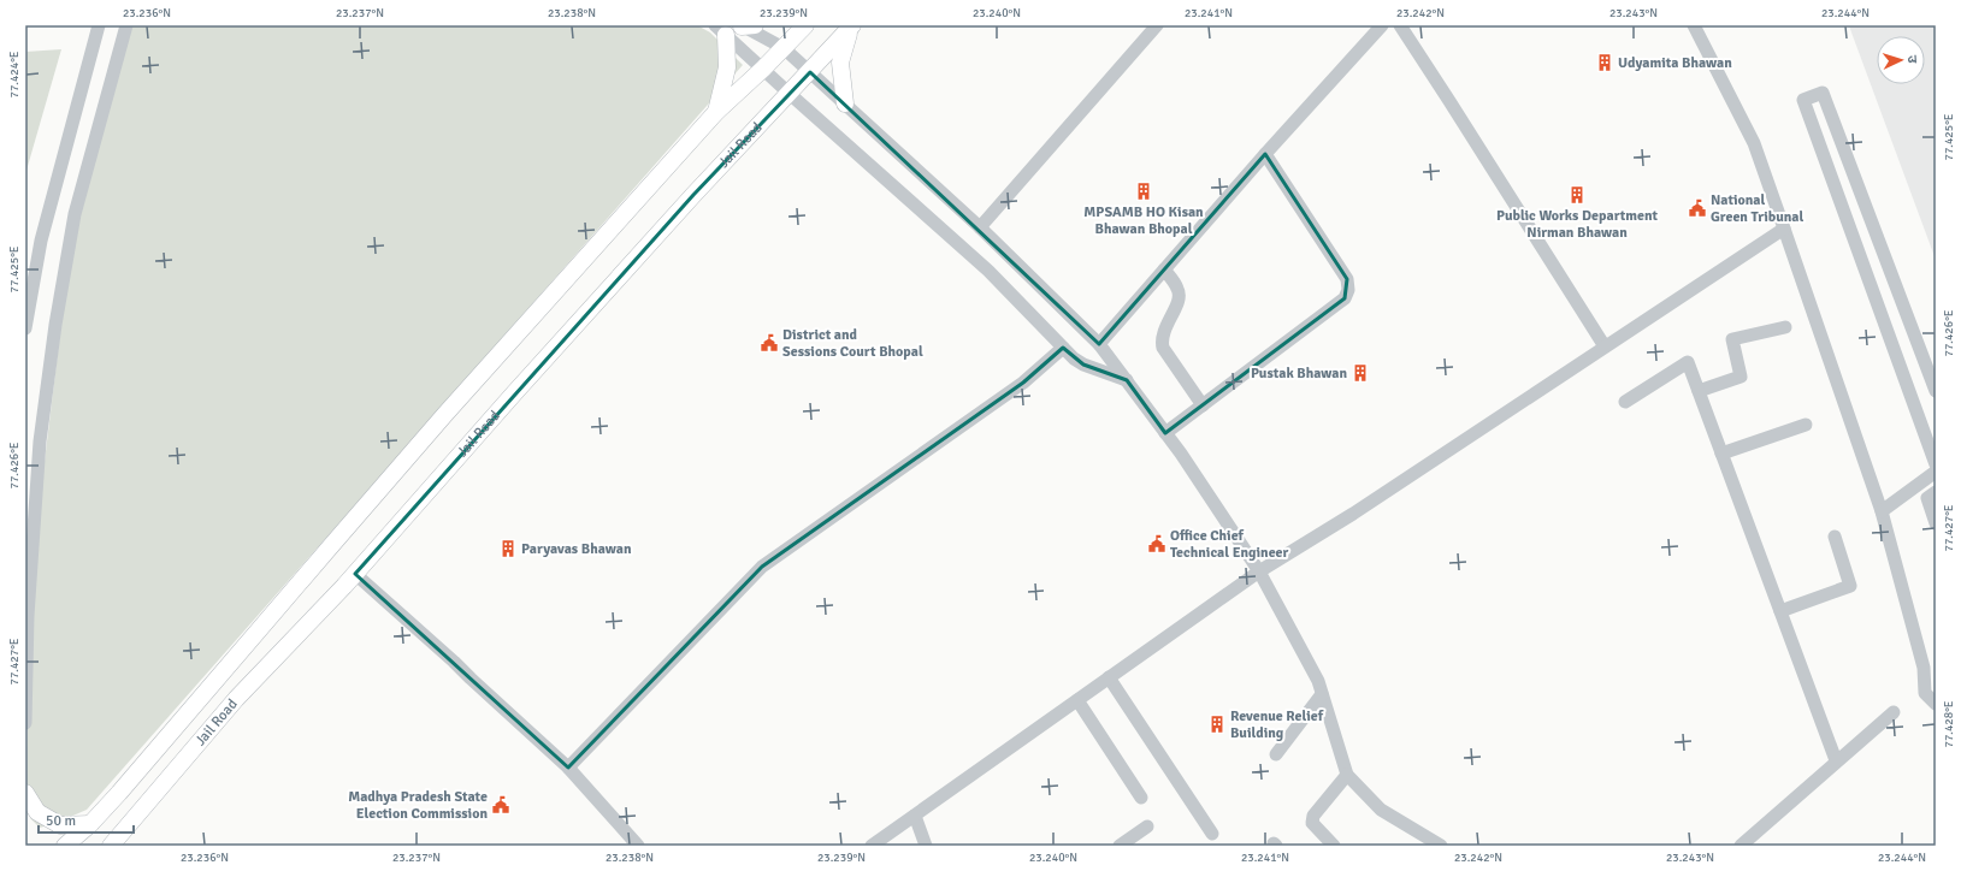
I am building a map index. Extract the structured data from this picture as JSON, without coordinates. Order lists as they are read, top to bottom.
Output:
{
  "streets": {
    "main road": ["Jail Road"]
  },
  "places": {
    "building": [
      "Udyamita Bhawan",
      "MPSAMB HO Kisan Bhawan Bhopal",
      "Public Works Department Nirman Bhawan",
      "Pustak Bhawan",
      "Paryavas Bhawan",
      "Revenue Relief Building"
    ],
    "public building": [
      "National Green Tribunal",
      "District and Sessions Court Bhopal",
      "Office Chief Technical Engineer",
      "Madhya Pradesh State Election Commission"
    ]
  },
  "scale_bar": "50 m",
  "north": "right",
  "coordinates": [
    "23.236°N",
    "23.237°N",
    "23.238°N",
    "23.239°N",
    "23.240°N",
    "23.241°N",
    "23.242°N",
    "23.243°N",
    "23.244°N",
    "77.424°E",
    "77.425°E",
    "77.426°E",
    "77.427°E",
    "77.428°E"
  ]
}
